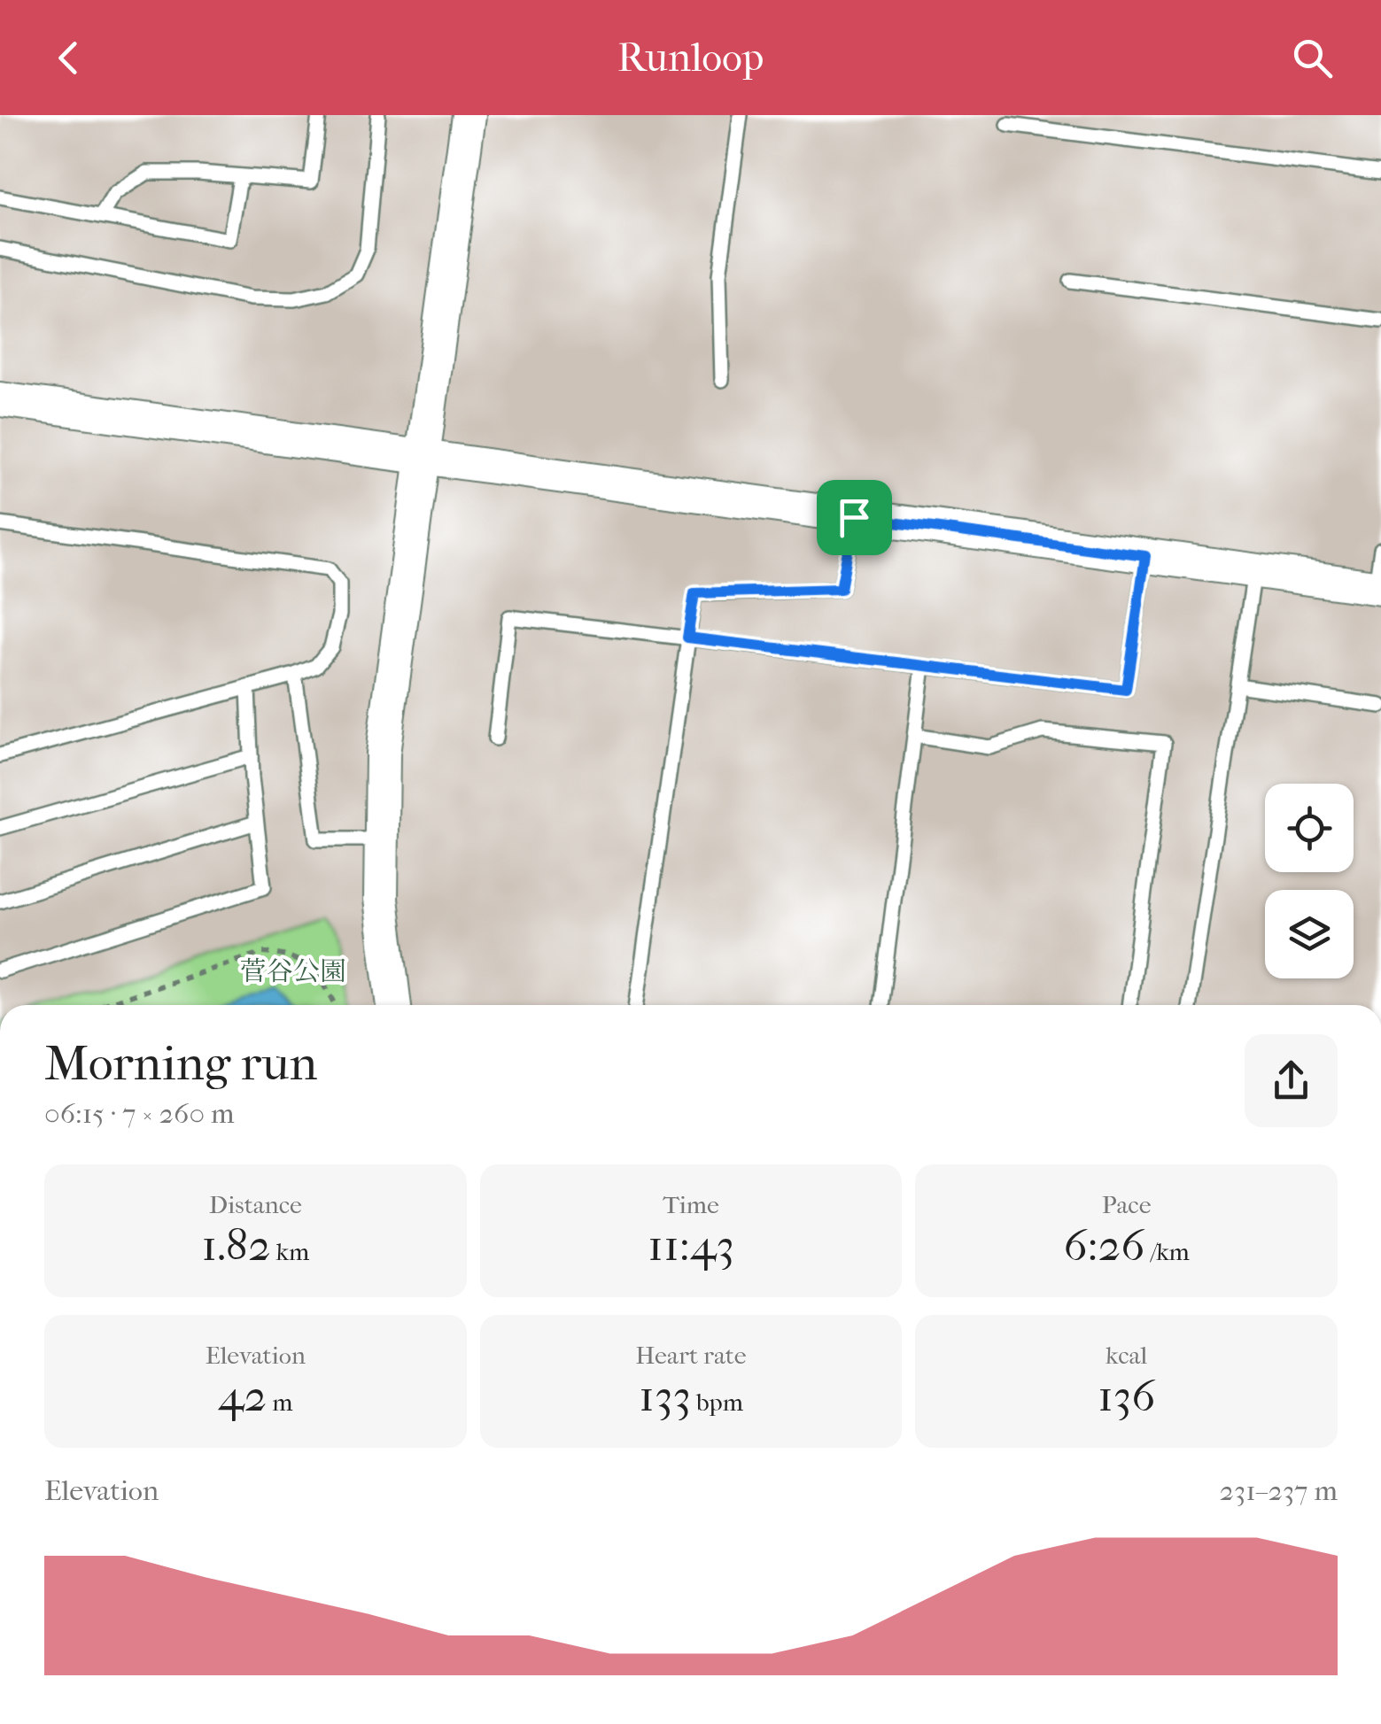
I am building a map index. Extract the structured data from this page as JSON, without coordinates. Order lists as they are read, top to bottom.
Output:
{
  "parks": ["菅谷公園"],
  "page": {
    "header": "Runloop",
    "heading": ["Morning run", "06:15 · 7 × 260 m"],
    "stats": [
      ["Distance", "1.82 km"],
      ["Time", "11:43"],
      ["Pace", "6:26 /km"],
      ["Elevation", "42 m"],
      ["Heart rate", "133 bpm"],
      ["kcal", "136"]
    ],
    "chart": ["Elevation", "231–237 m"]
  }
}
